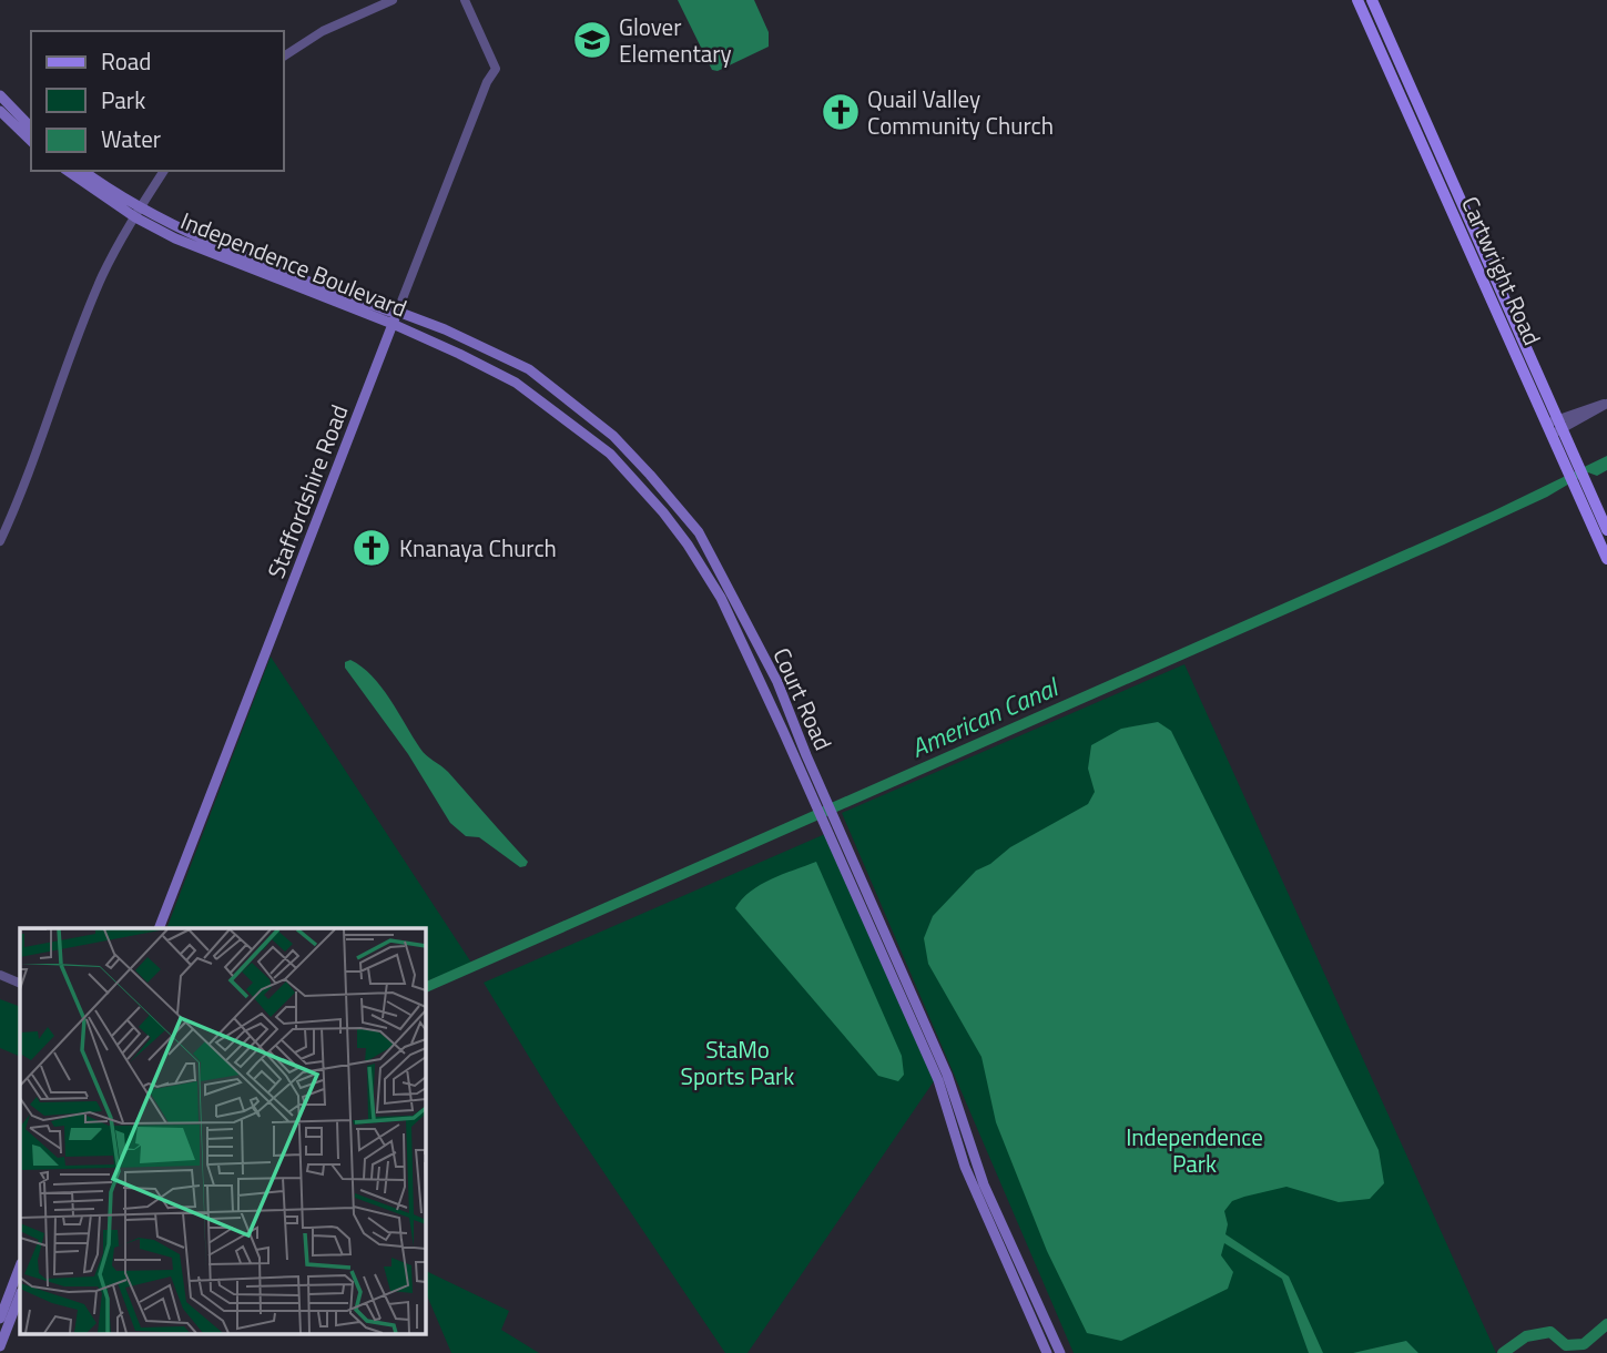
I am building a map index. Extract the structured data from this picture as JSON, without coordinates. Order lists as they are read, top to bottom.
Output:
{
  "streets": {
    "main road": [
      "Independence Boulevard",
      "Cartwright Road",
      "Staffordshire Road",
      "Court Road"
    ]
  },
  "crossings": [
    ["Independence Boulevard", "Staffordshire Road"],
    ["Independence Boulevard", "Court Road"]
  ],
  "water": ["American Canal"],
  "parks": ["StaMo Sports Park", "Independence Park"],
  "places": {
    "school or university": ["Glover Elementary"],
    "church": ["Quail Valley Community Church", "Knanaya Church"]
  },
  "legend": ["Road", "Park", "Water"]
}
